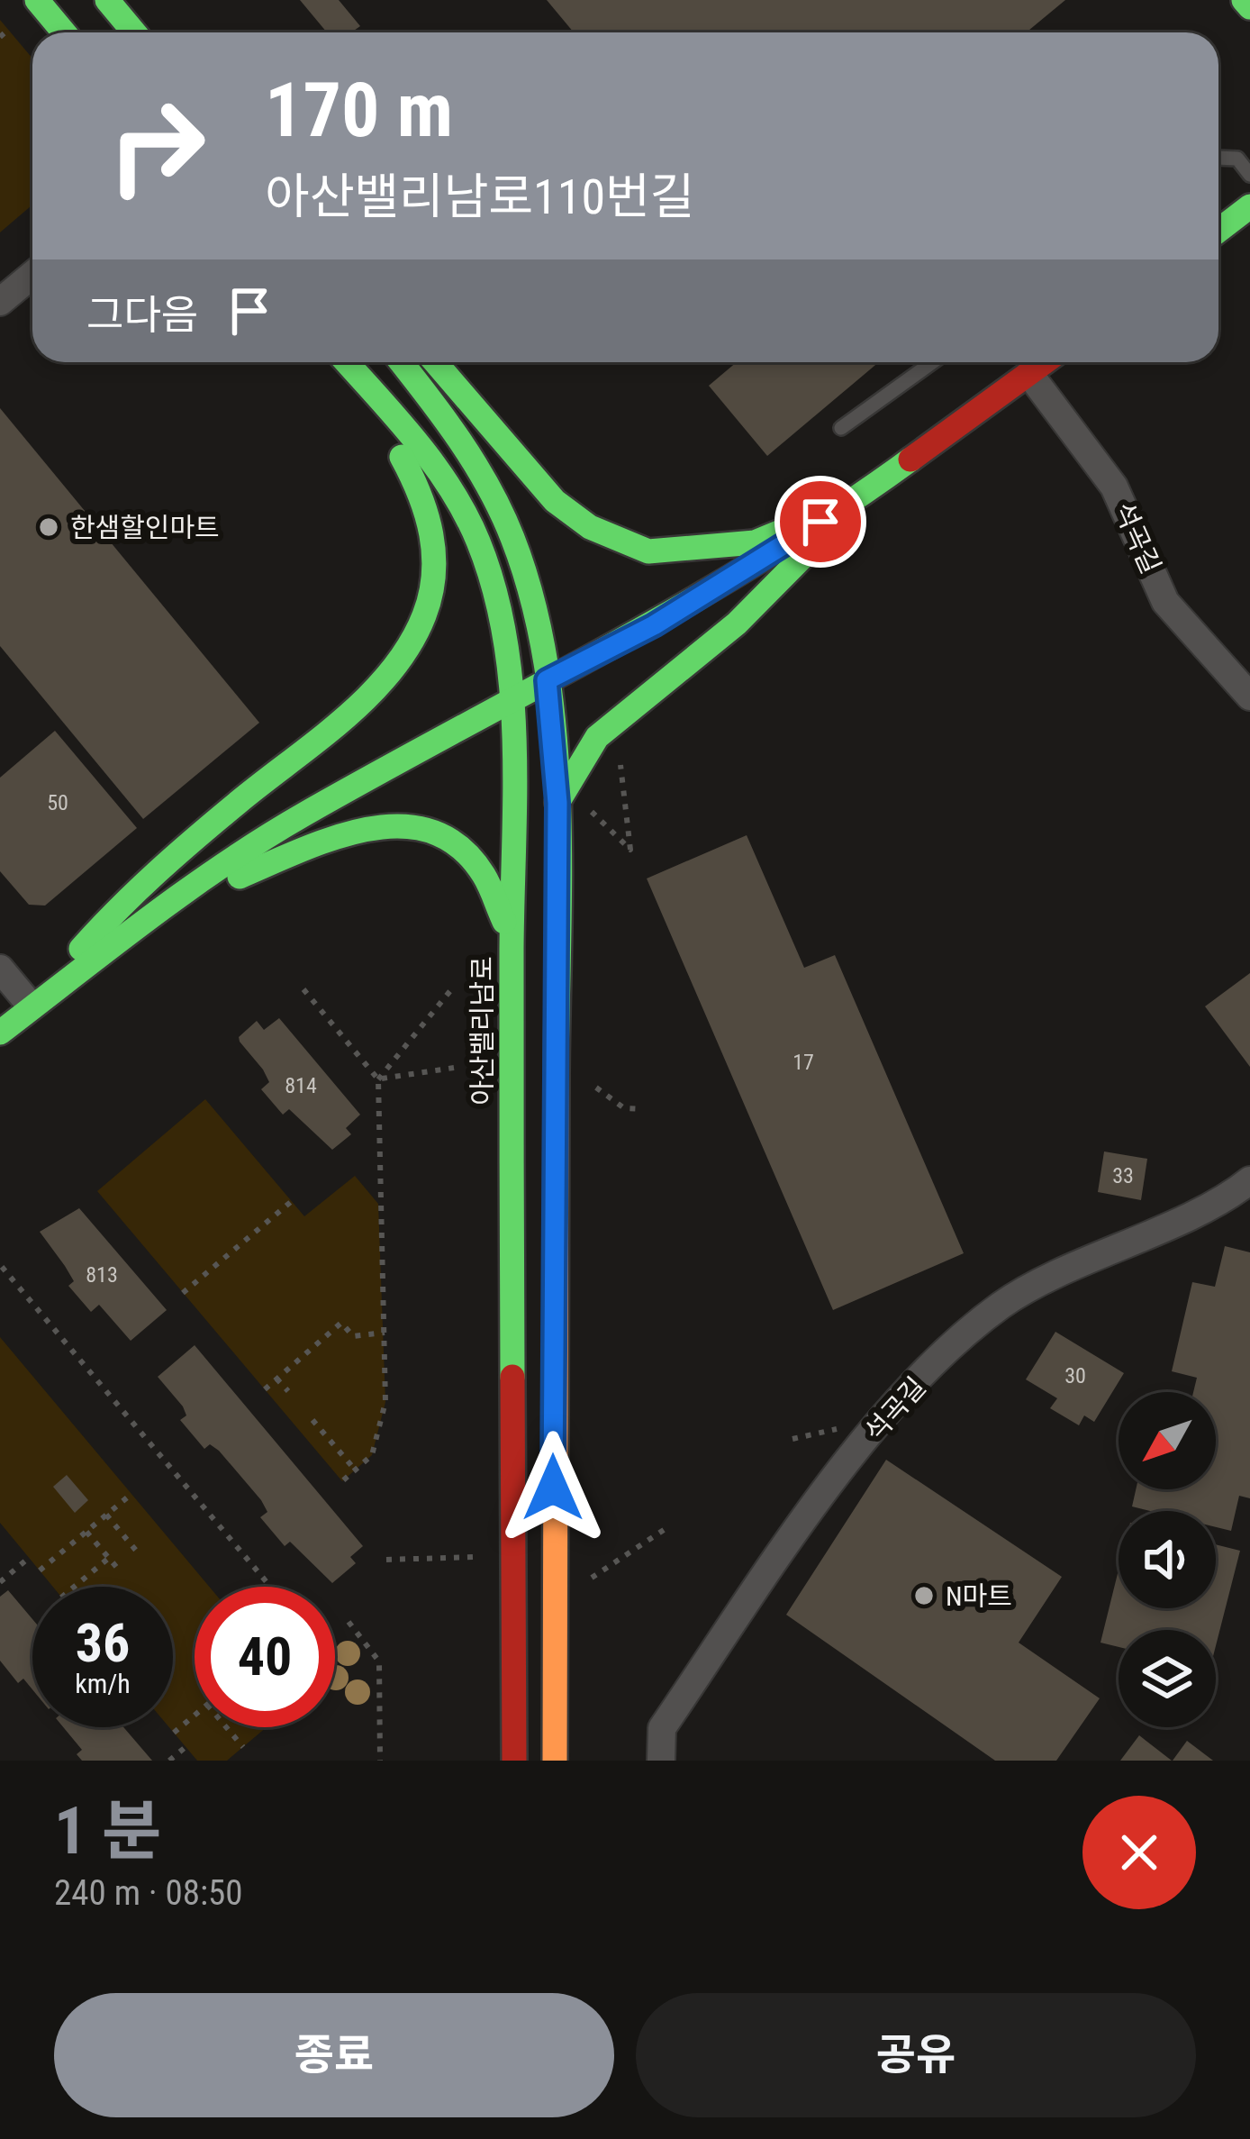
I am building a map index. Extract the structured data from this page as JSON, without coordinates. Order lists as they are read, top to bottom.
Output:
{
  "streets": {
    "street": ["석곡길", "아산밸리남로"]
  },
  "places": ["한샘할인마트", "N마트"],
  "house_numbers": [
    "50",
    "17",
    "814",
    "33",
    "813",
    "30"
  ],
  "north": "bottom left",
  "page": {
    "turn": ["170 m", "아산밸리남로110번길"],
    "then": "그다음",
    "speed": "36 km/h",
    "limit": "40",
    "heading": ["1 분", "240 m · 08:50"],
    "buttons": ["종료", "공유"]
  }
}
